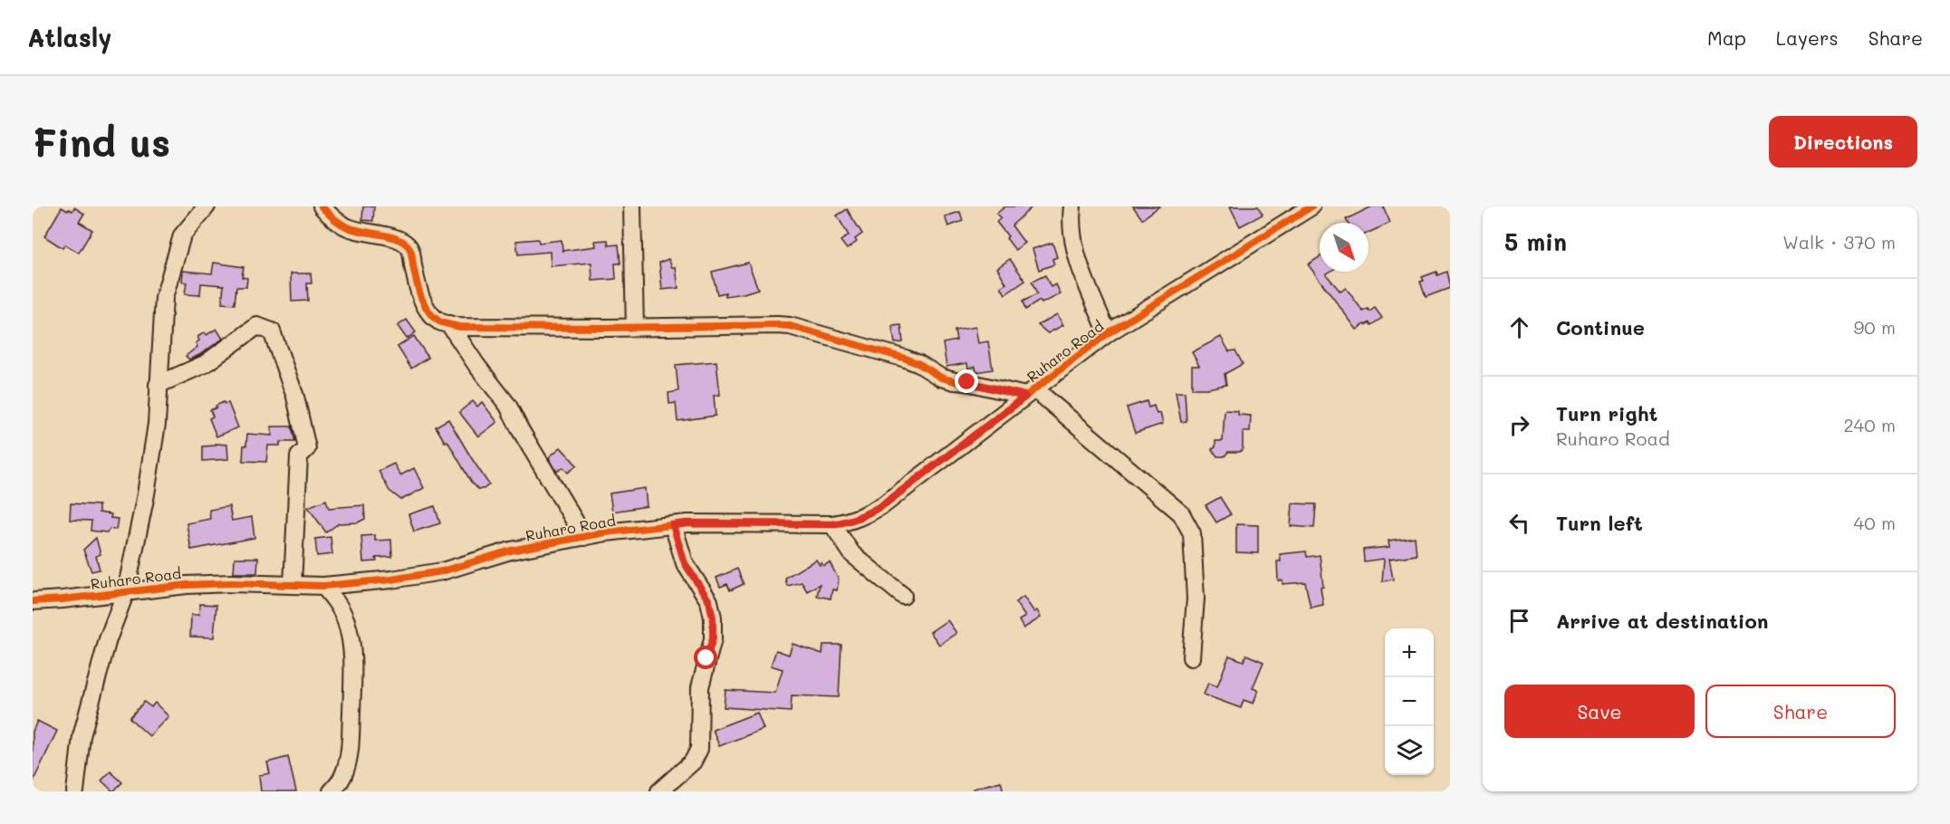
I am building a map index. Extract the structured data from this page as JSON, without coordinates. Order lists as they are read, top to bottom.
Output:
{
  "streets": {
    "street": ["Ruharo Road"]
  },
  "north": "bottom right",
  "page": {
    "header": "Atlasly",
    "nav": ["Map", "Layers", "Share"],
    "buttons": [
      "Directions",
      ["Save", "Share"]
    ],
    "title": "Find us",
    "heading": ["5 min", "Walk · 370 m"],
    "list": [
      ["Continue", "90 m"],
      ["Turn right", "Ruharo Road", "240 m"],
      ["Turn left", "40 m"],
      "Arrive at destination"
    ],
    "map_buttons": ["+", "−"]
  }
}
